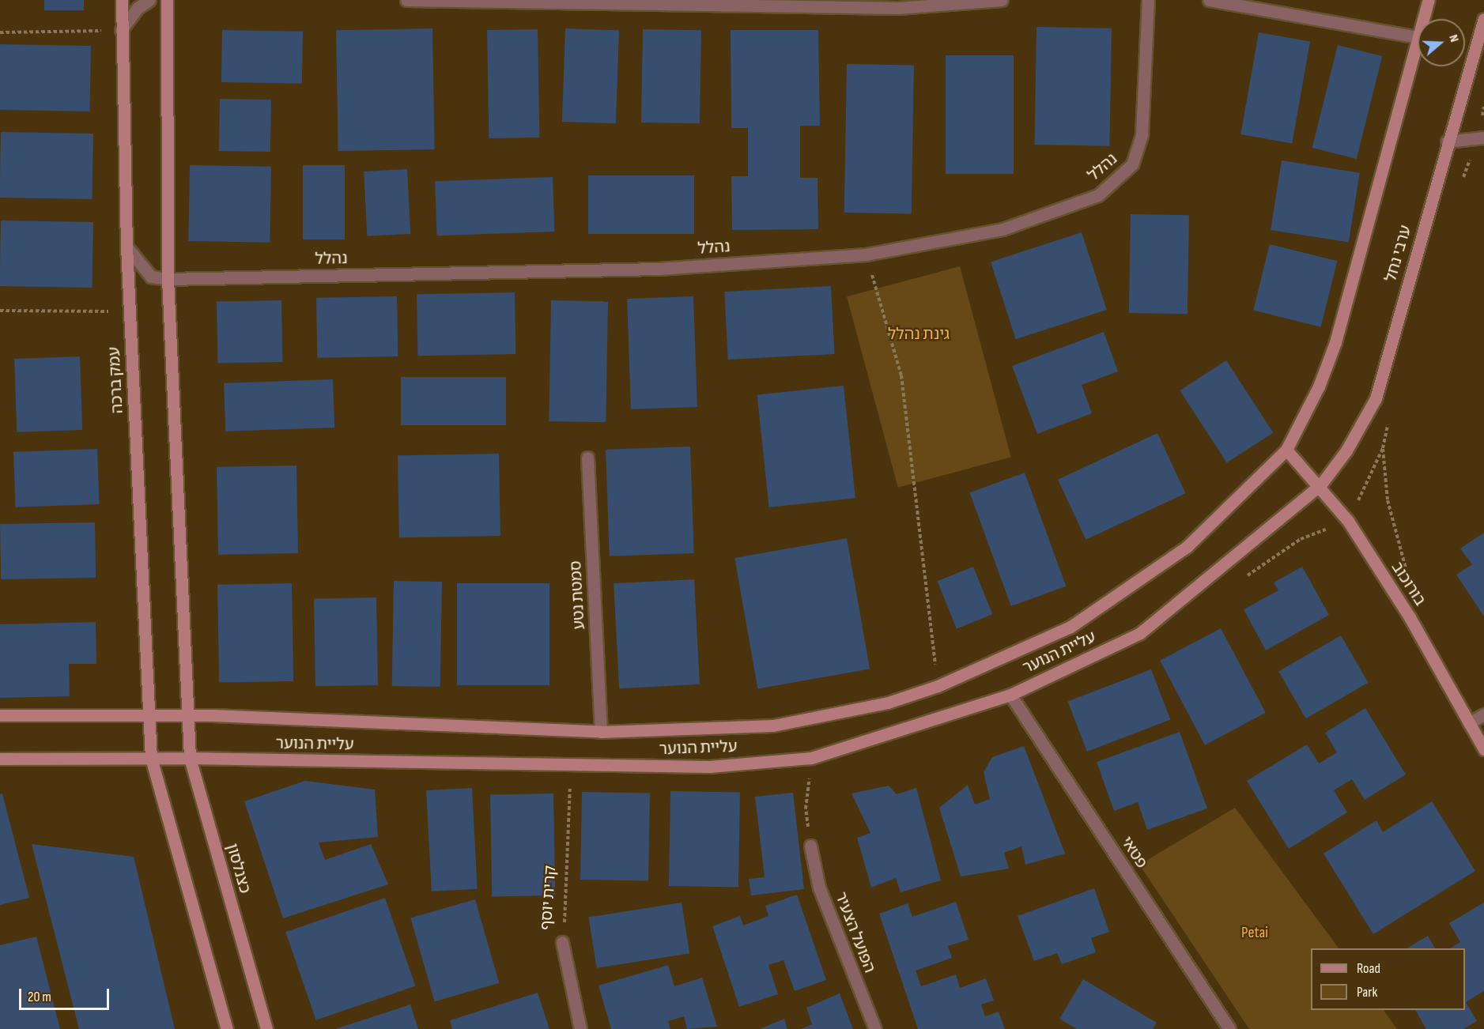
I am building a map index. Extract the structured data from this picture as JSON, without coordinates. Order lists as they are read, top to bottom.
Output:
{
  "streets": {
    "street": [
      "נהלל",
      "ערבי נחל",
      "עמק ברכה",
      "בורוכוב",
      "סמטת נטע",
      "עליית הנוער",
      "פטאי",
      "כצנלסון",
      "קרית יוסף",
      "הפועל הצעיר"
    ]
  },
  "crossings": [
    ["נהלל", "עמק ברכה"],
    ["ערבי נחל", "בורוכוב"],
    ["ערבי נחל", "עליית הנוער"],
    ["עמק ברכה", "עליית הנוער"],
    ["בורוכוב", "עליית הנוער"],
    ["סמטת נטע", "עליית הנוער"],
    ["עליית הנוער", "פטאי"],
    ["עליית הנוער", "כצנלסון"],
    ["עליית הנוער", "קרית יוסף"]
  ],
  "parks": ["גינת נהלל", "Petai"],
  "legend": ["Road", "Park"],
  "scale_bar": "20 m",
  "north": "right"
}
